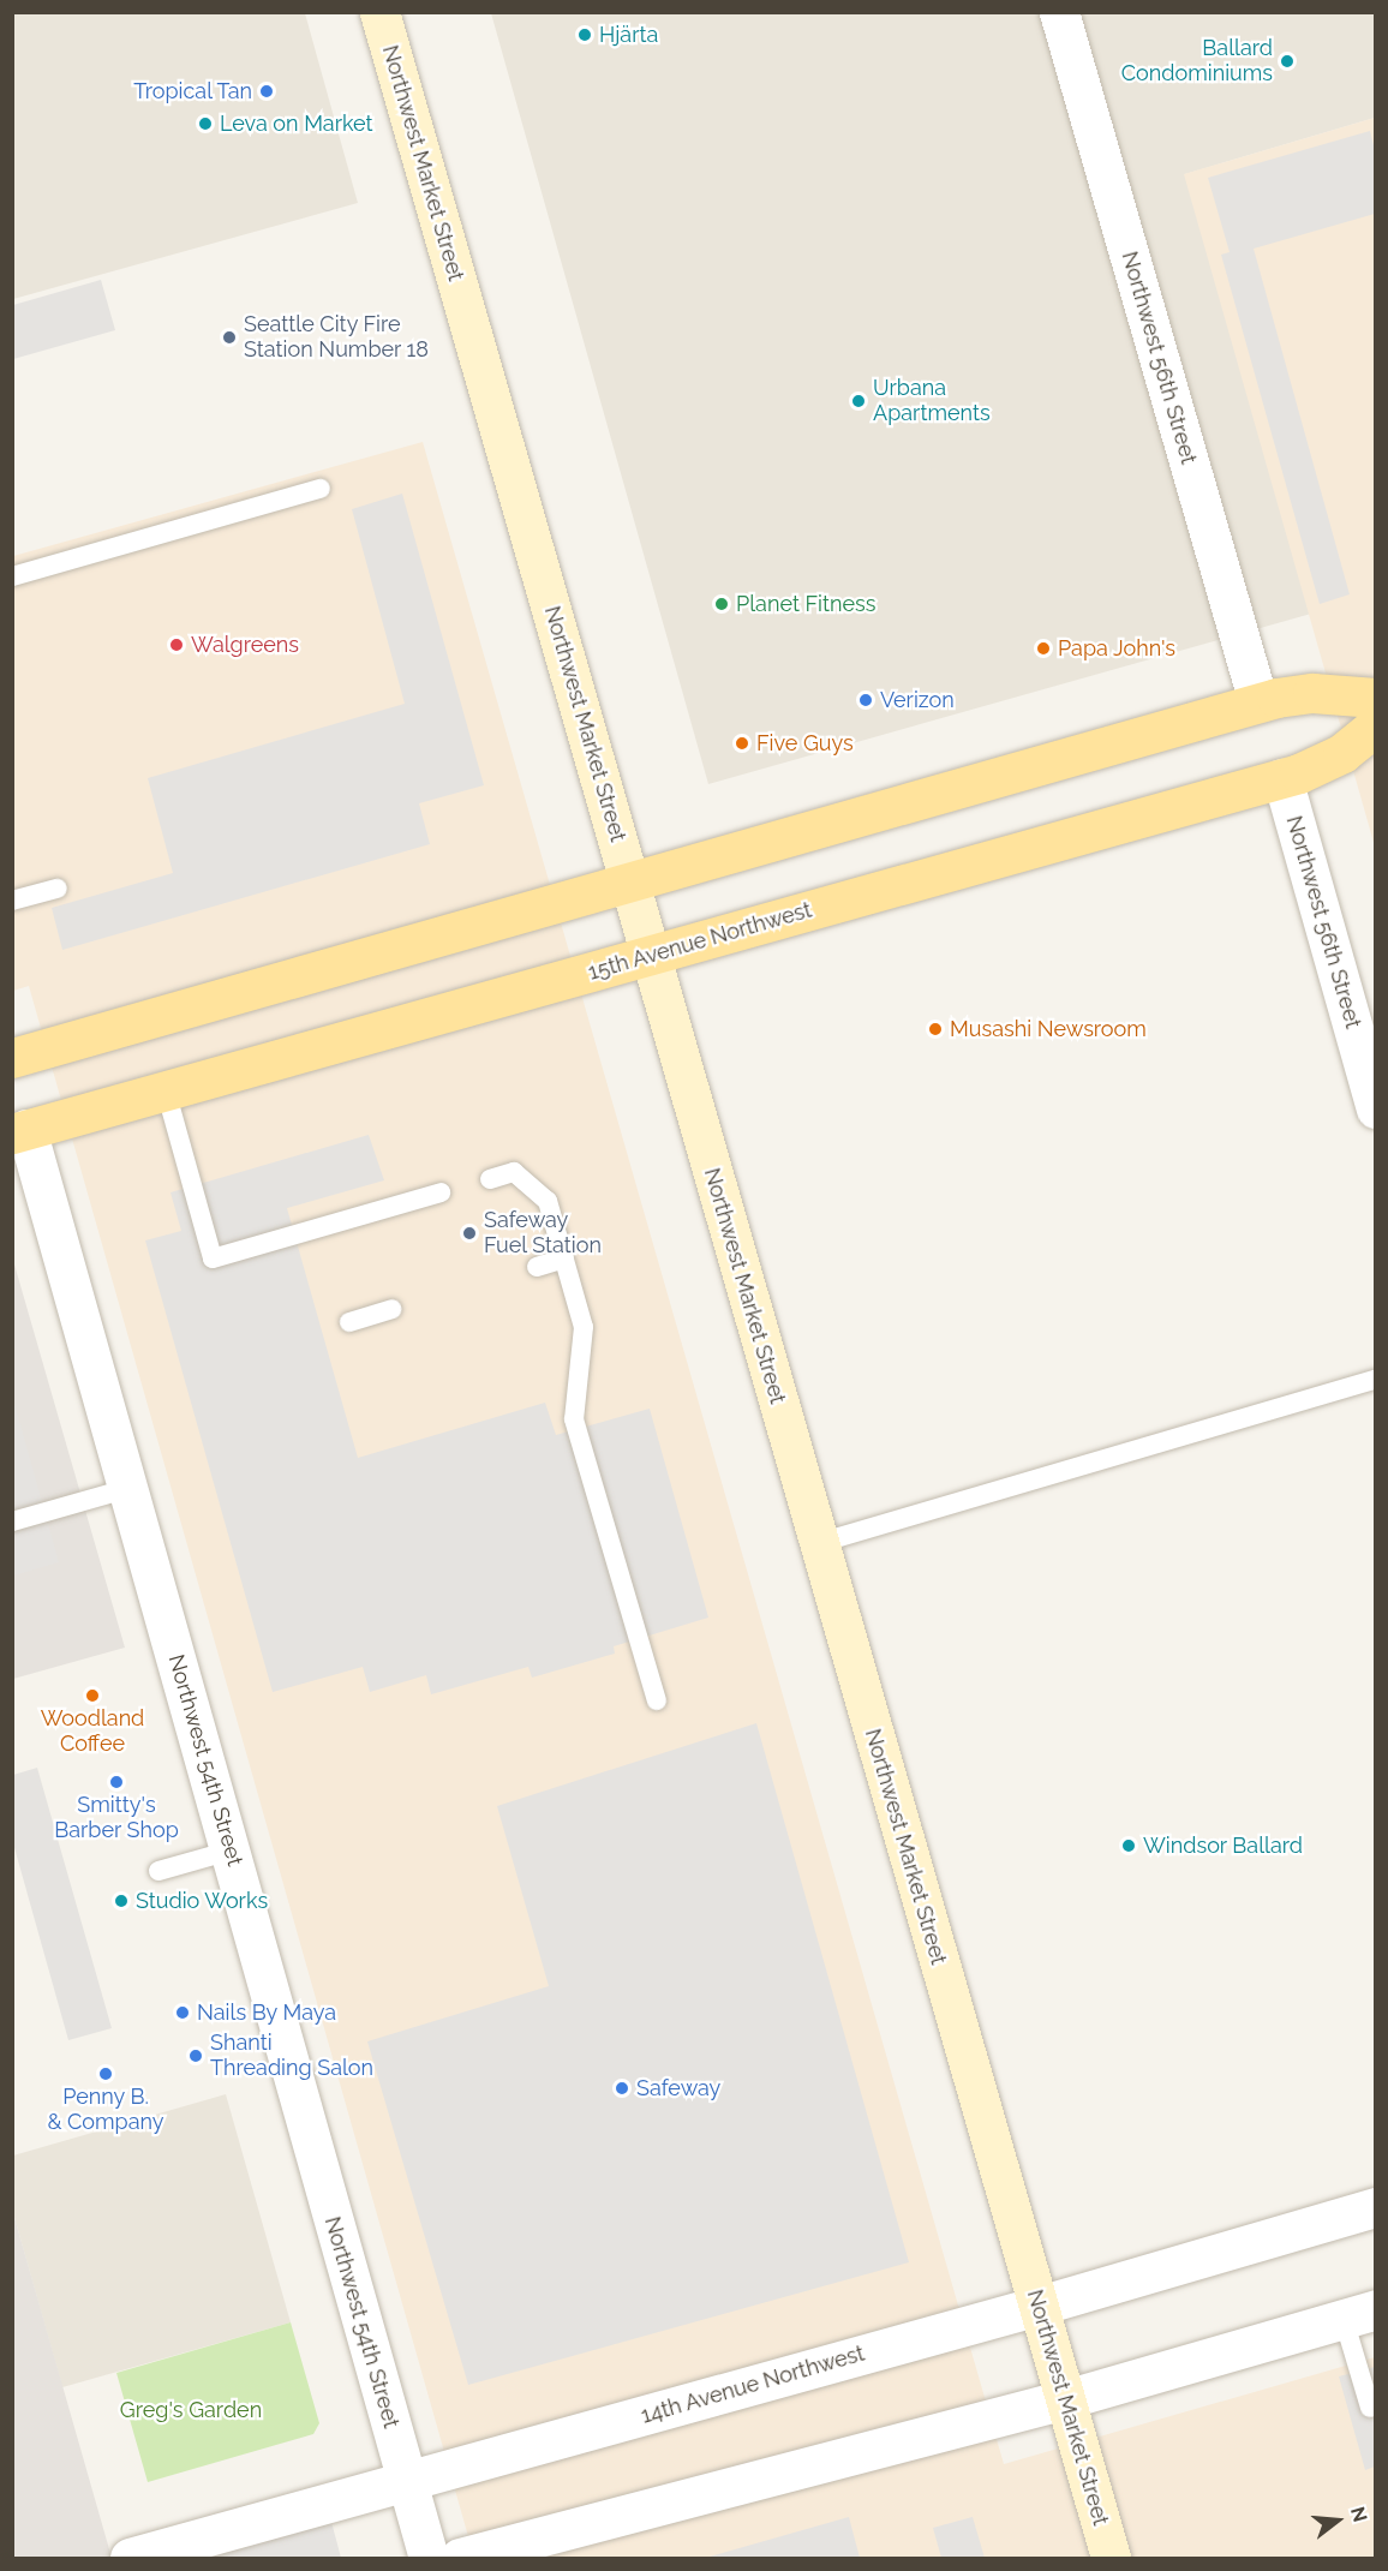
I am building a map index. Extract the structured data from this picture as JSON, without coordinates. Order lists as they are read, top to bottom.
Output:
{
  "streets": {
    "main road": ["Northwest Market Street", "15th Avenue Northwest"],
    "street": ["Northwest 56th Street", "Northwest 54th Street", "14th Avenue Northwest"]
  },
  "crossings": [
    ["Northwest Market Street", "15th Avenue Northwest"],
    ["Northwest Market Street", "14th Avenue Northwest"],
    ["Northwest 56th Street", "15th Avenue Northwest"],
    ["15th Avenue Northwest", "Northwest 54th Street"],
    ["Northwest 54th Street", "14th Avenue Northwest"]
  ],
  "parks": ["Greg's Garden"],
  "places": [
    "Hjärta",
    "Ballard Condominiums",
    "Tropical Tan",
    "Leva on Market",
    "Seattle City Fire Station Number 18",
    "Urbana Apartments",
    "Planet Fitness",
    "Walgreens",
    "Papa John's",
    "Verizon",
    "Five Guys",
    "Musashi Newsroom",
    "Safeway Fuel Station",
    "Woodland Coffee",
    "Smitty's Barber Shop",
    "Windsor Ballard",
    "Studio Works",
    "Nails By Maya",
    "Shanti Threading Salon",
    "Penny B. & Company",
    "Safeway"
  ],
  "north": "right"
}
